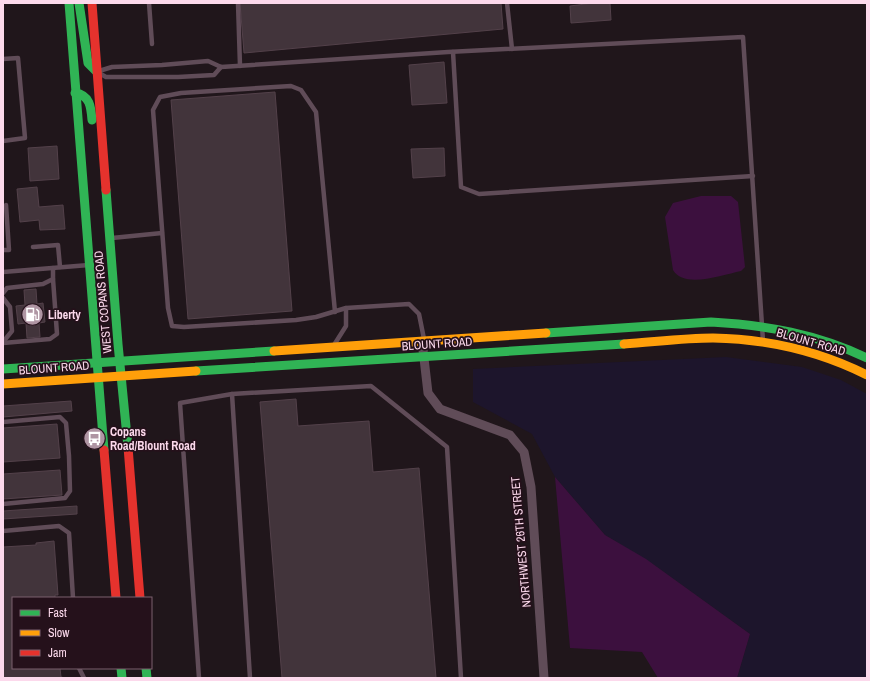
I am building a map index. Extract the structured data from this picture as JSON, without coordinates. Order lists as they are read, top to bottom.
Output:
{
  "streets": {
    "street": ["WEST COPANS ROAD", "BLOUNT ROAD", "NORTHWEST 26TH STREET"]
  },
  "crossings": [
    ["WEST COPANS ROAD", "BLOUNT ROAD"],
    ["BLOUNT ROAD", "NORTHWEST 26TH STREET"]
  ],
  "places": {
    "fuel station": ["Liberty"],
    "bus stop": ["Copans Road/Blount Road"]
  },
  "legend": ["Fast", "Slow", "Jam"]
}
